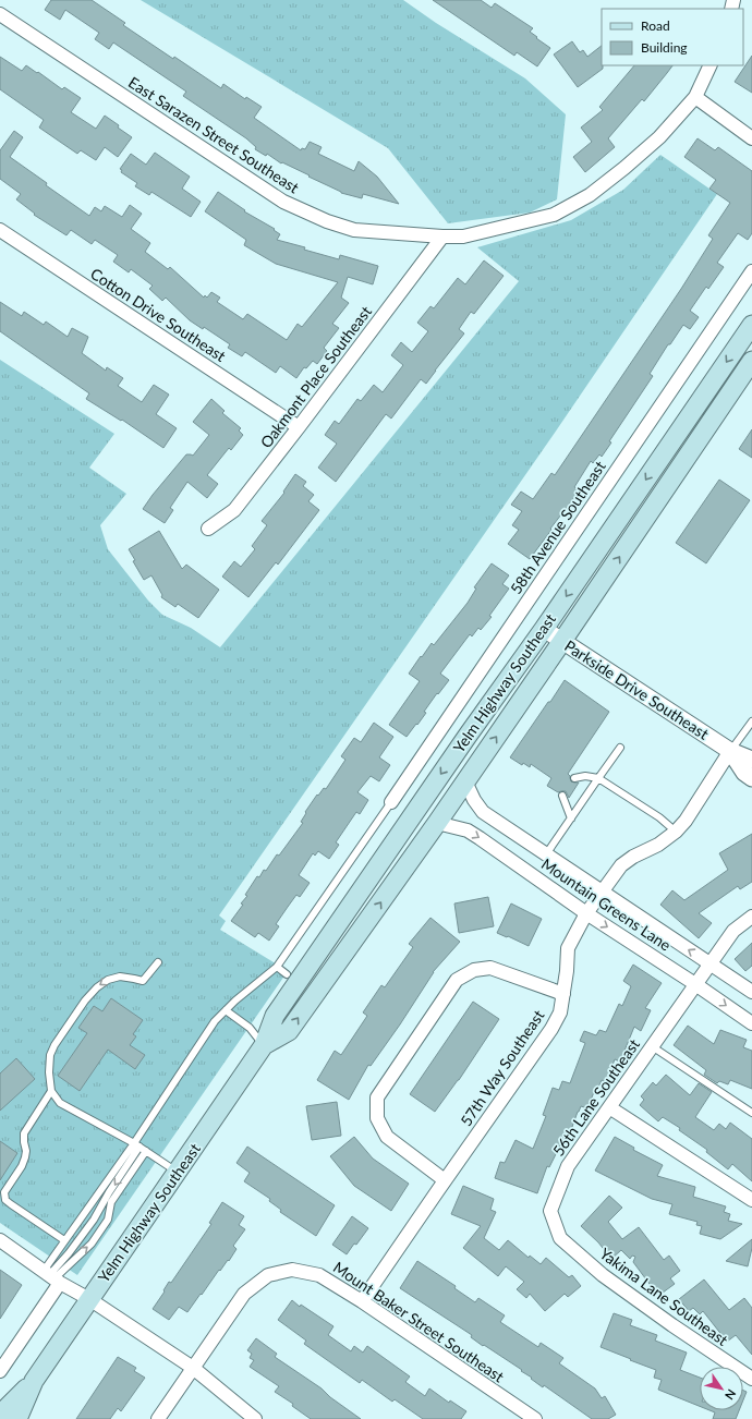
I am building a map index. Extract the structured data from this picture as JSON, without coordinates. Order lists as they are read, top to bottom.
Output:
{
  "streets": {
    "main road": ["Yelm Highway Southeast"],
    "street": [
      "East Sarazen Street Southeast",
      "Cotton Drive Southeast",
      "Oakmont Place Southeast",
      "58th Avenue Southeast",
      "Parkside Drive Southeast",
      "Mountain Greens Lane",
      "57th Way Southeast",
      "56th Lane Southeast",
      "Yakima Lane Southeast",
      "Mount Baker Street Southeast"
    ]
  },
  "crossings": [
    ["East Sarazen Street Southeast", "Oakmont Place Southeast"],
    ["Cotton Drive Southeast", "Oakmont Place Southeast"],
    ["Yelm Highway Southeast", "Parkside Drive Southeast"],
    ["Yelm Highway Southeast", "Mountain Greens Lane"],
    ["Parkside Drive Southeast", "57th Way Southeast"],
    ["Mountain Greens Lane", "57th Way Southeast"],
    ["Mountain Greens Lane", "56th Lane Southeast"],
    ["57th Way Southeast", "Mount Baker Street Southeast"],
    ["56th Lane Southeast", "Yakima Lane Southeast"]
  ],
  "legend": ["Road", "Building"],
  "north": "bottom right"
}
